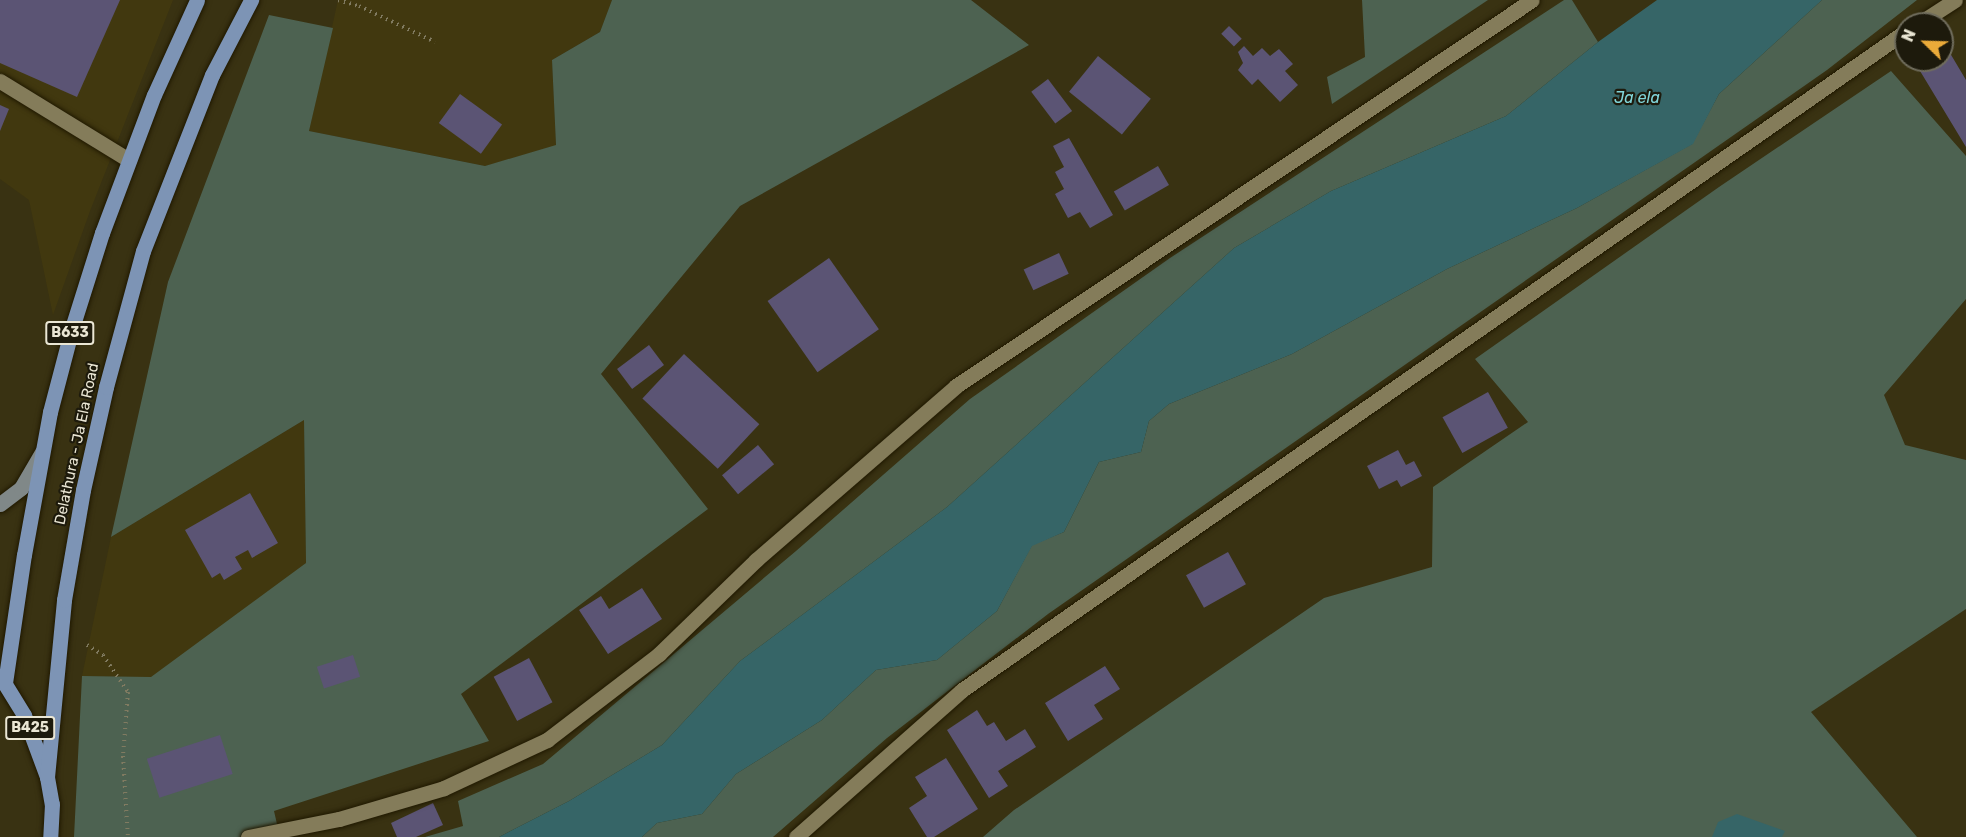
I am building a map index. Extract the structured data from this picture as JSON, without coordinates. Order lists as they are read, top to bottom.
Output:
{
  "streets": {
    "main road": ["B633", "Delathura - Ja Ela Road", "B425"]
  },
  "crossings": [
    ["Delathura - Ja Ela Road", "B425"]
  ],
  "water": ["Ja ela"],
  "north": "top left"
}
